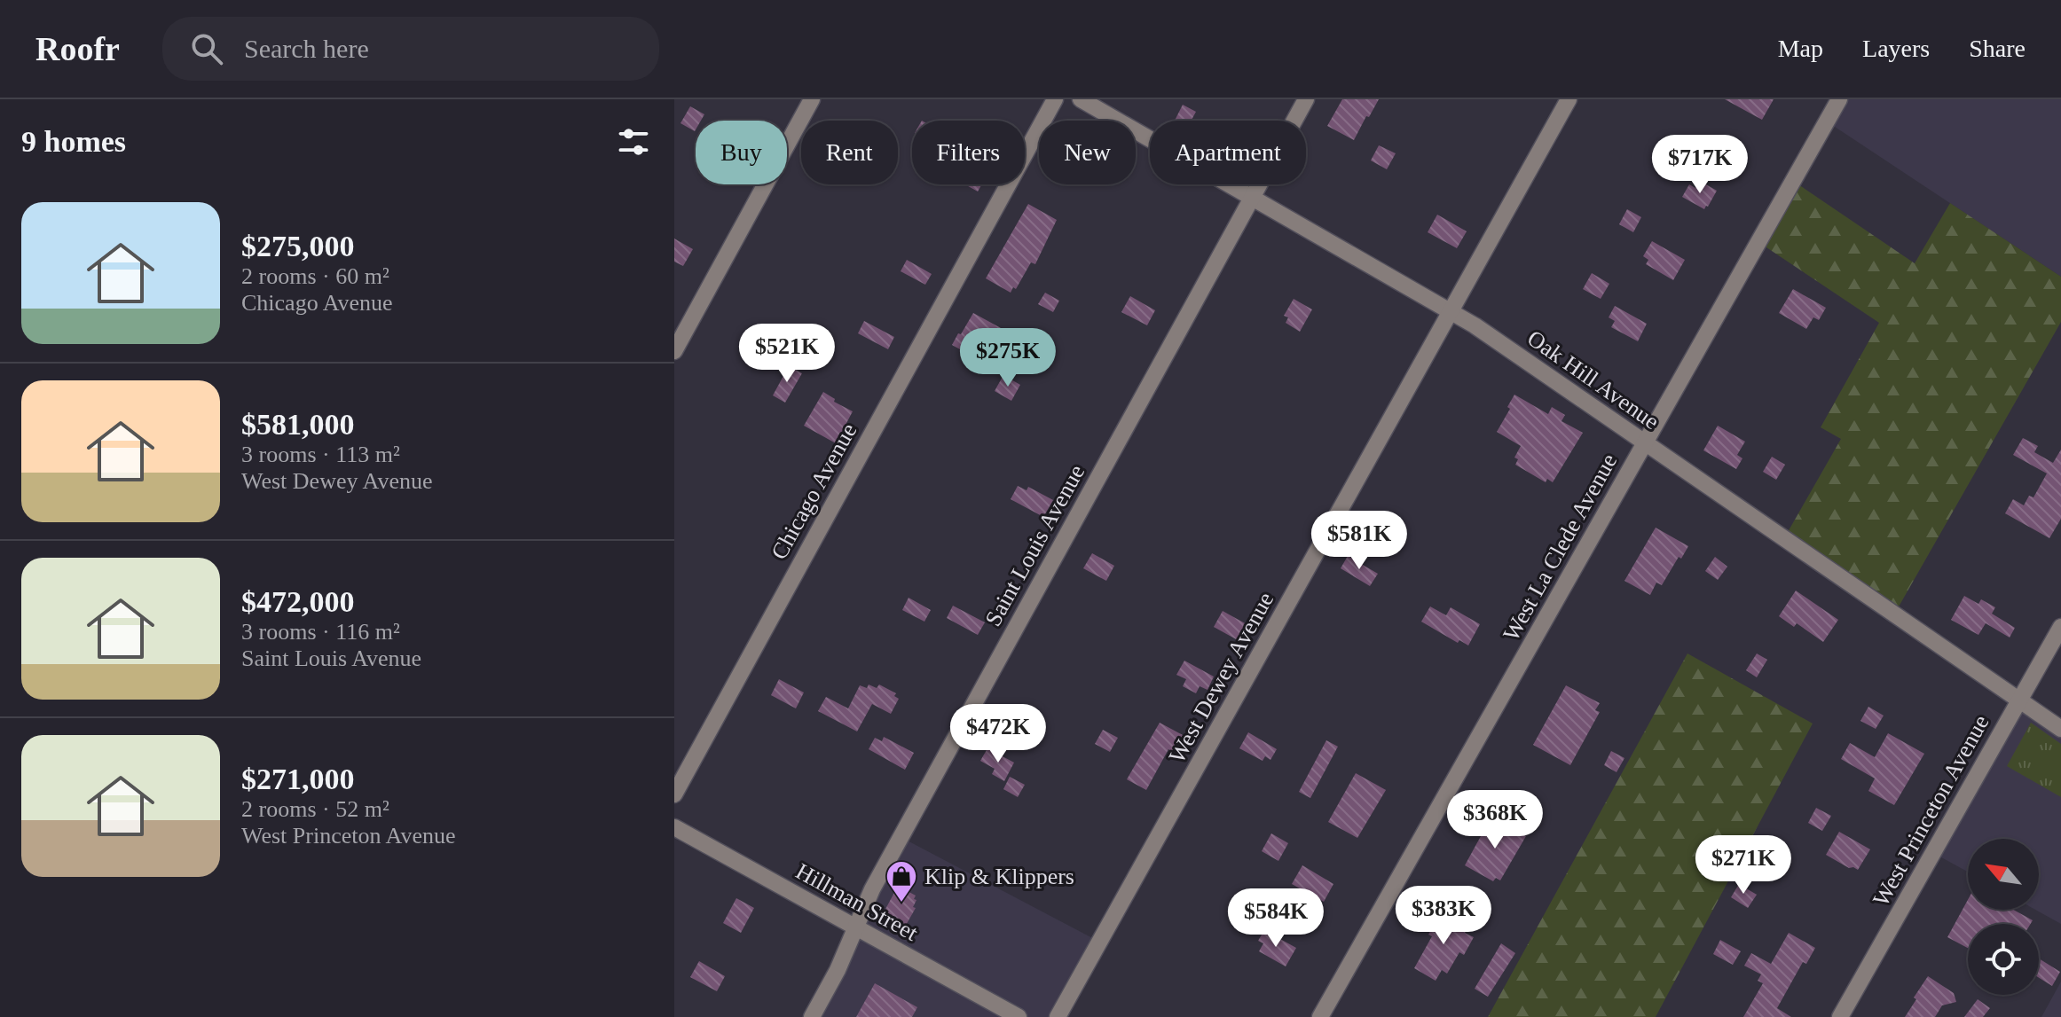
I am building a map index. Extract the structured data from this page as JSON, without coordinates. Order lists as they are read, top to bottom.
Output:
{
  "streets": {
    "street": [
      "Oak Hill Avenue",
      "Chicago Avenue",
      "Saint Louis Avenue",
      "West La Clede Avenue",
      "West Dewey Avenue",
      "West Princeton Avenue",
      "Hillman Street"
    ]
  },
  "crossings": [
    ["Oak Hill Avenue", "Saint Louis Avenue"],
    ["Oak Hill Avenue", "West La Clede Avenue"],
    ["Oak Hill Avenue", "West Dewey Avenue"],
    ["Oak Hill Avenue", "West Princeton Avenue"],
    ["Saint Louis Avenue", "Hillman Street"]
  ],
  "places": {
    "shop": ["Klip & Klippers"]
  },
  "north": "top left",
  "page": {
    "header": "Roofr",
    "search": "Search here",
    "nav": ["Map", "Layers", "Share"],
    "heading": "9 homes",
    "chip": [
      "Buy",
      "Rent",
      "Filters",
      "New",
      "Apartment"
    ],
    "price": [
      "$717K",
      "$521K",
      "$275K",
      "$581K",
      "$472K",
      "$368K",
      "$271K",
      "$383K",
      "$584K"
    ],
    "list": [
      {
        "name": "$275,000",
        "note": "2 rooms · 60 m² · Chicago Avenue"
      },
      {
        "name": "$581,000",
        "note": "3 rooms · 113 m² · West Dewey Avenue"
      },
      {
        "name": "$472,000",
        "note": "3 rooms · 116 m² · Saint Louis Avenue"
      },
      {
        "name": "$271,000",
        "note": "2 rooms · 52 m² · West Princeton Avenue"
      }
    ]
  }
}
